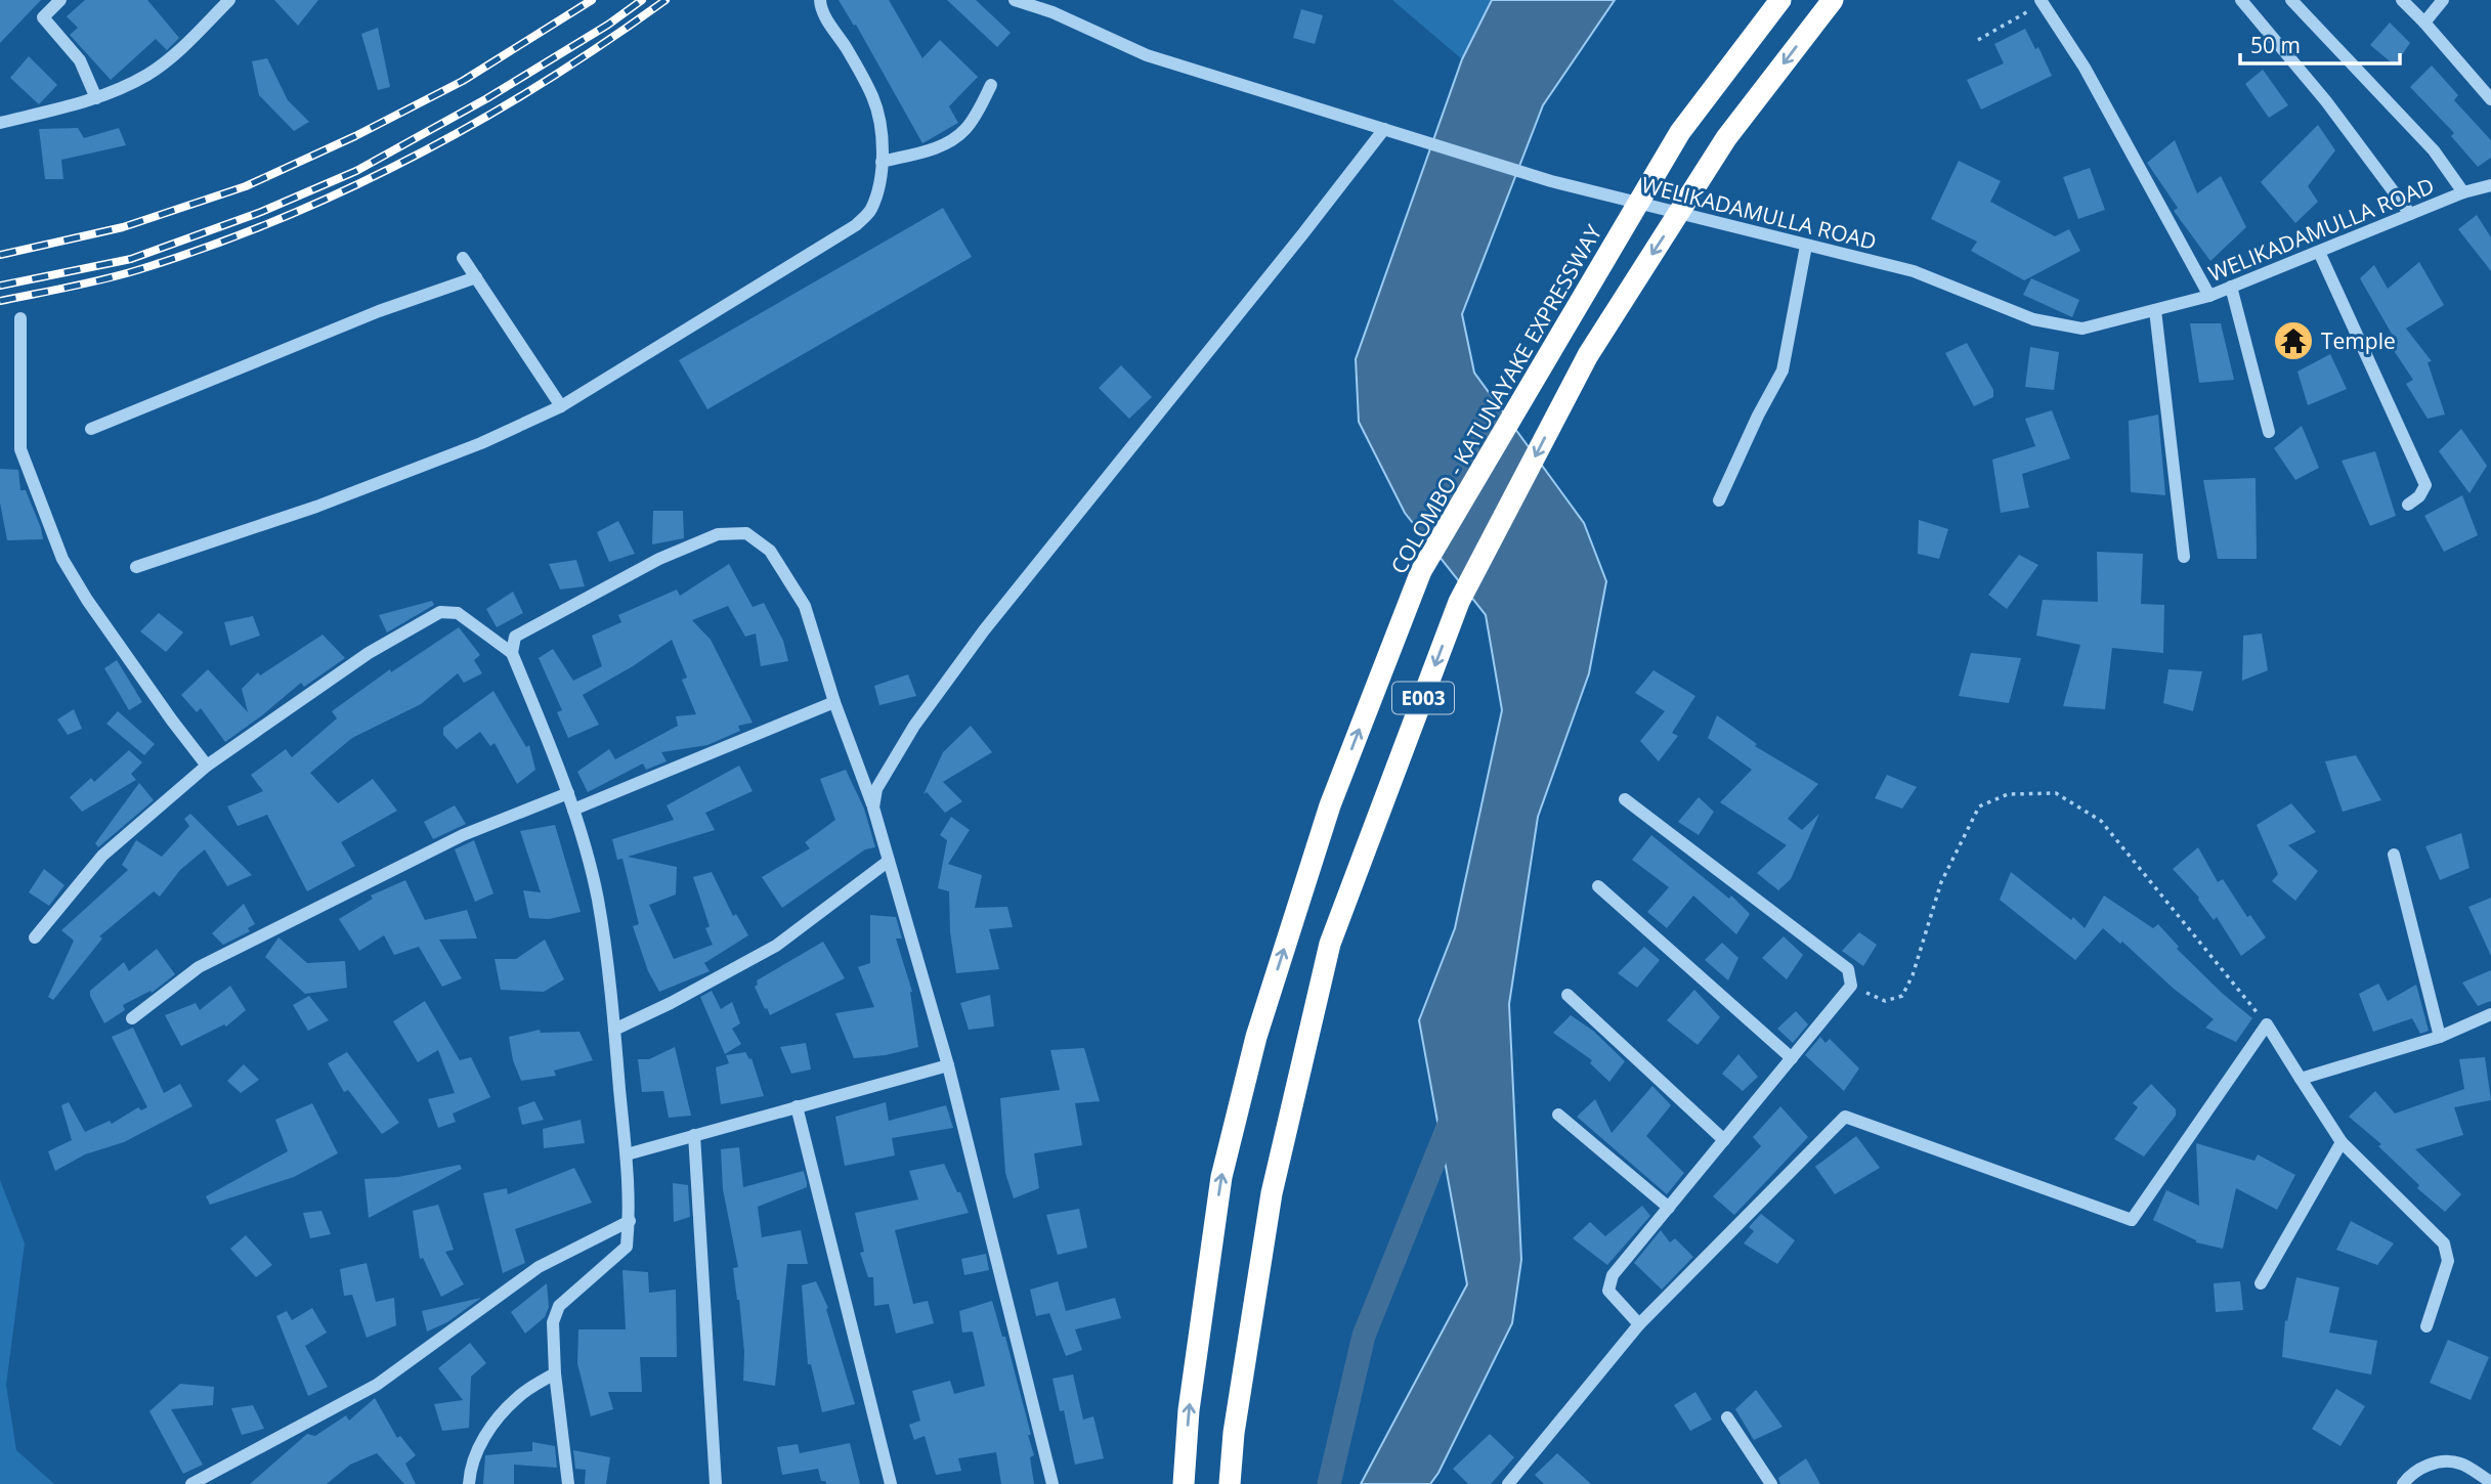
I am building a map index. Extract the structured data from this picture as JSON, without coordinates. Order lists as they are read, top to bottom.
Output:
{
  "streets": {
    "highway": ["COLOMBO - KATUNAYAKE EXPRESSWAY", "E003"],
    "street": ["WELIKADAMULLA ROAD"]
  },
  "places": {
    "temple": ["Temple"]
  },
  "scale_bar": "50 m"
}
